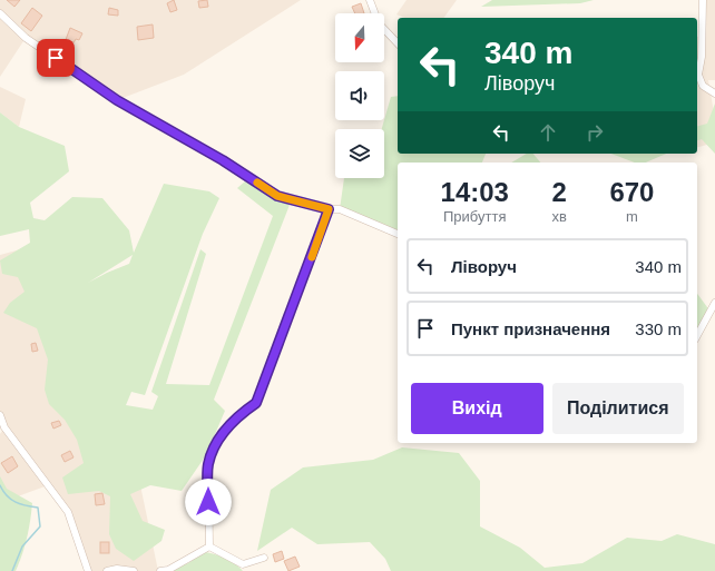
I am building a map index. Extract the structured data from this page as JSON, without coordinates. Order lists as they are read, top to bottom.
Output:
{
  "north": "bottom",
  "page": {
    "turn": ["340 m", "Ліворуч"],
    "eta": [
      "14:03",
      "Прибуття",
      "2",
      "хв",
      "670",
      "m"
    ],
    "list": [
      {
        "name": "Ліворуч",
        "value": "340 m"
      },
      {
        "name": "Пункт призначення",
        "value": "330 m"
      }
    ],
    "buttons": ["Вихід", "Поділитися"]
  }
}
